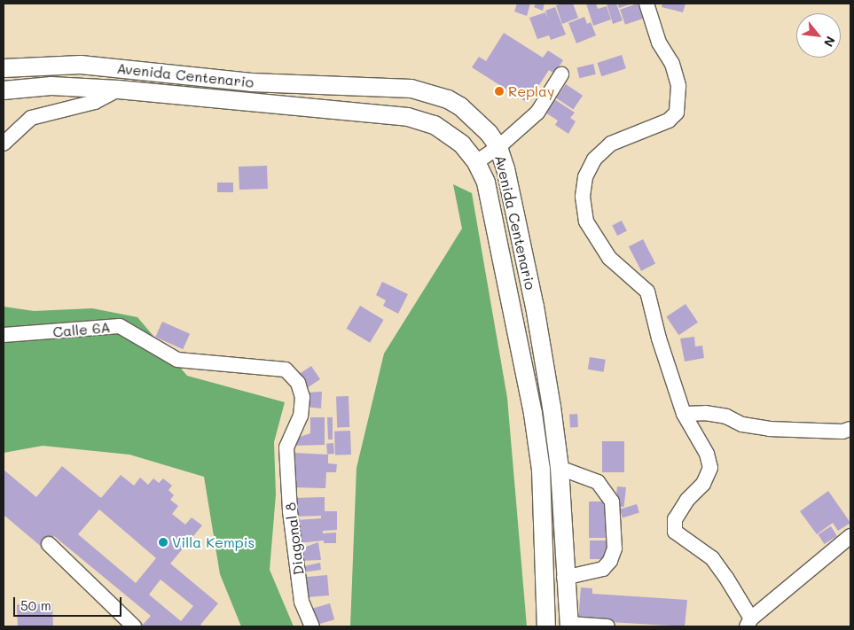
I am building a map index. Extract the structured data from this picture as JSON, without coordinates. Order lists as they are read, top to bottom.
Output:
{
  "streets": {
    "main road": ["Avenida Centenario"],
    "street": ["Calle 6A", "Diagonal 8"]
  },
  "crossings": [
    ["Calle 6A", "Diagonal 8"]
  ],
  "places": ["Replay", "Villa Kempis"],
  "scale_bar": "50 m",
  "north": "bottom right"
}
